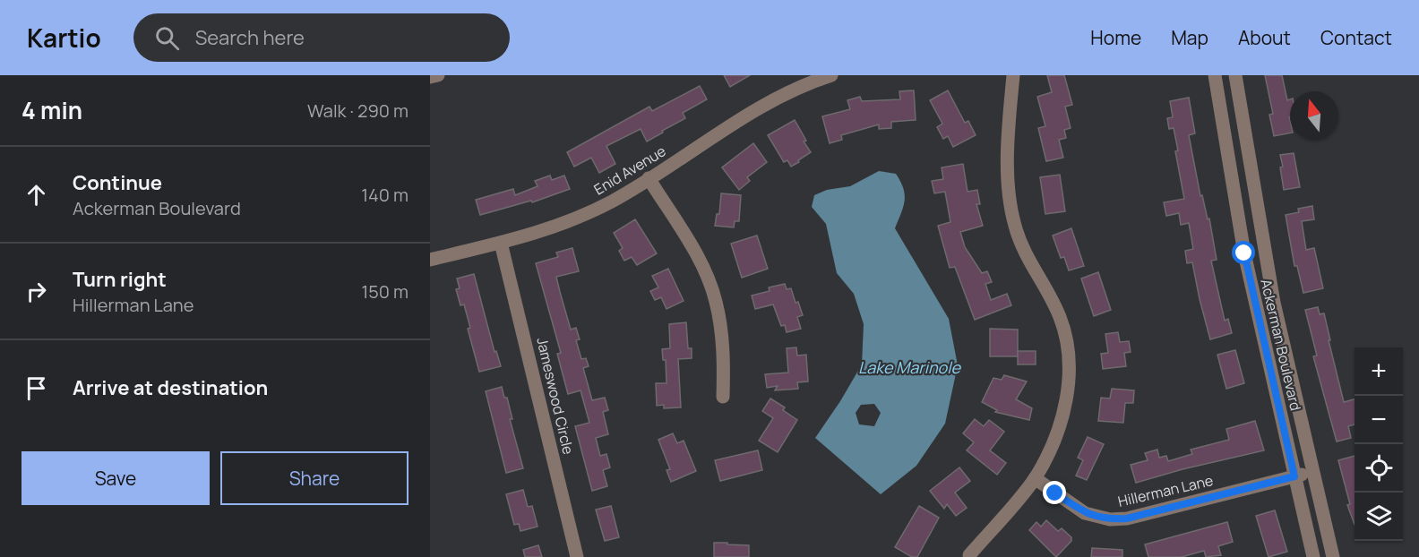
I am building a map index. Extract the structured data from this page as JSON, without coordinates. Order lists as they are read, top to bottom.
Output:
{
  "streets": {
    "street": [
      "Enid Avenue",
      "Ackerman Boulevard",
      "Jameswood Circle",
      "Hillerman Lane"
    ]
  },
  "crossings": [
    ["Enid Avenue", "Jameswood Circle"],
    ["Ackerman Boulevard", "Hillerman Lane"]
  ],
  "water": ["Lake Marinole"],
  "north": "top",
  "page": {
    "header": "Kartio",
    "search": "Search here",
    "nav": [
      "Home",
      "Map",
      "About",
      "Contact"
    ],
    "heading": ["4 min", "Walk · 290 m"],
    "list": [
      ["Continue", "Ackerman Boulevard", "140 m"],
      ["Turn right", "Hillerman Lane", "150 m"],
      "Arrive at destination"
    ],
    "map_buttons": ["+", "−"],
    "buttons": ["Save", "Share"]
  }
}
